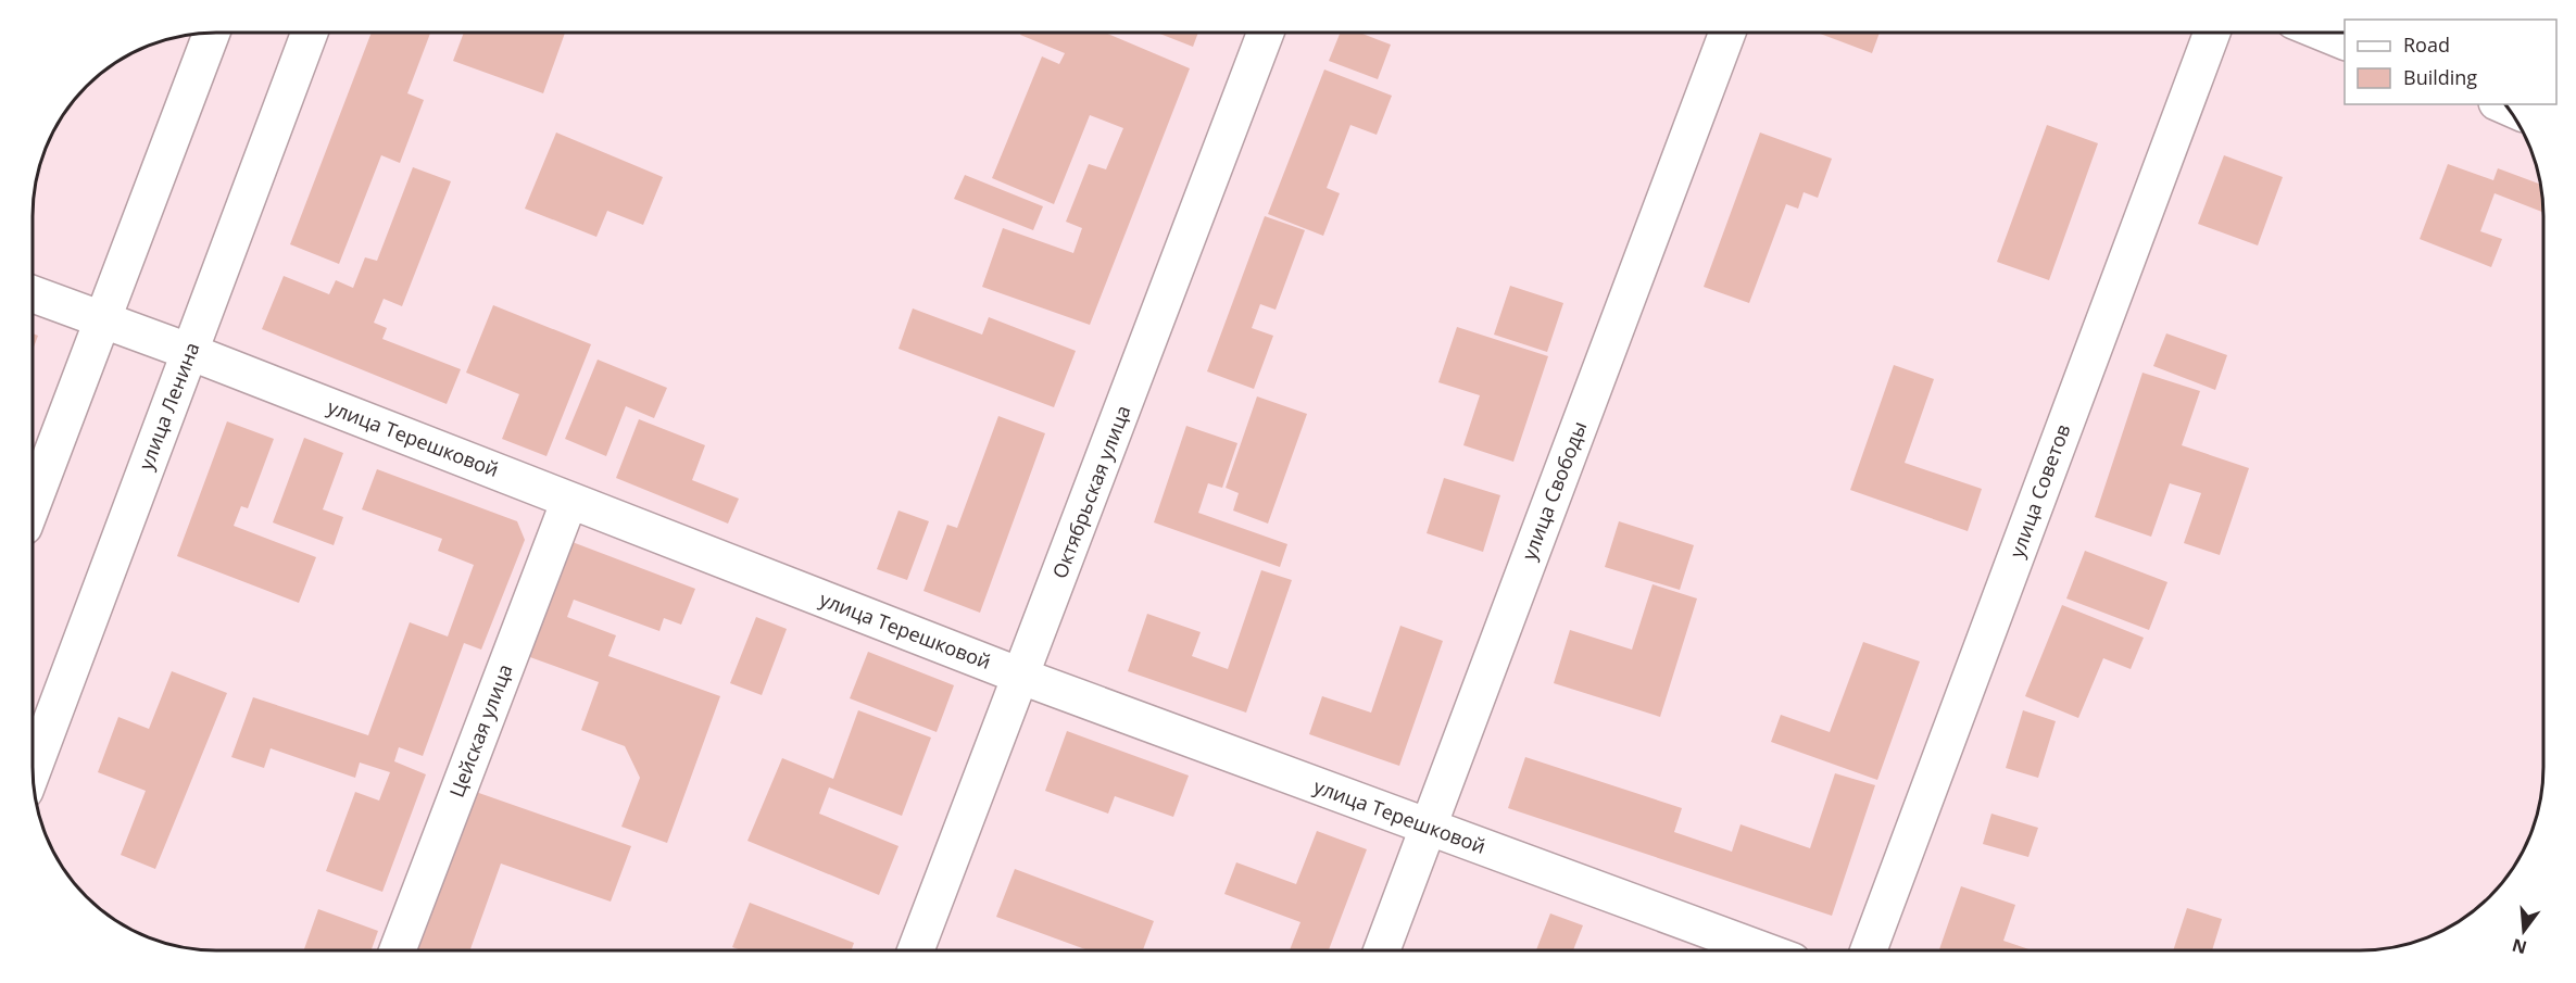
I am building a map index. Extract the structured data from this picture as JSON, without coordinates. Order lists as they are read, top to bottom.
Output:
{
  "streets": {
    "street": [
      "улица Ленина",
      "улица Терешковой",
      "улица Свободы",
      "улица Советов",
      "Октябрьская улица",
      "Цейская улица"
    ]
  },
  "crossings": [
    ["улица Ленина", "улица Терешковой"],
    ["улица Терешковой", "улица Свободы"],
    ["улица Терешковой", "Октябрьская улица"],
    ["улица Терешковой", "Цейская улица"]
  ],
  "legend": ["Road", "Building"],
  "north": "bottom"
}
